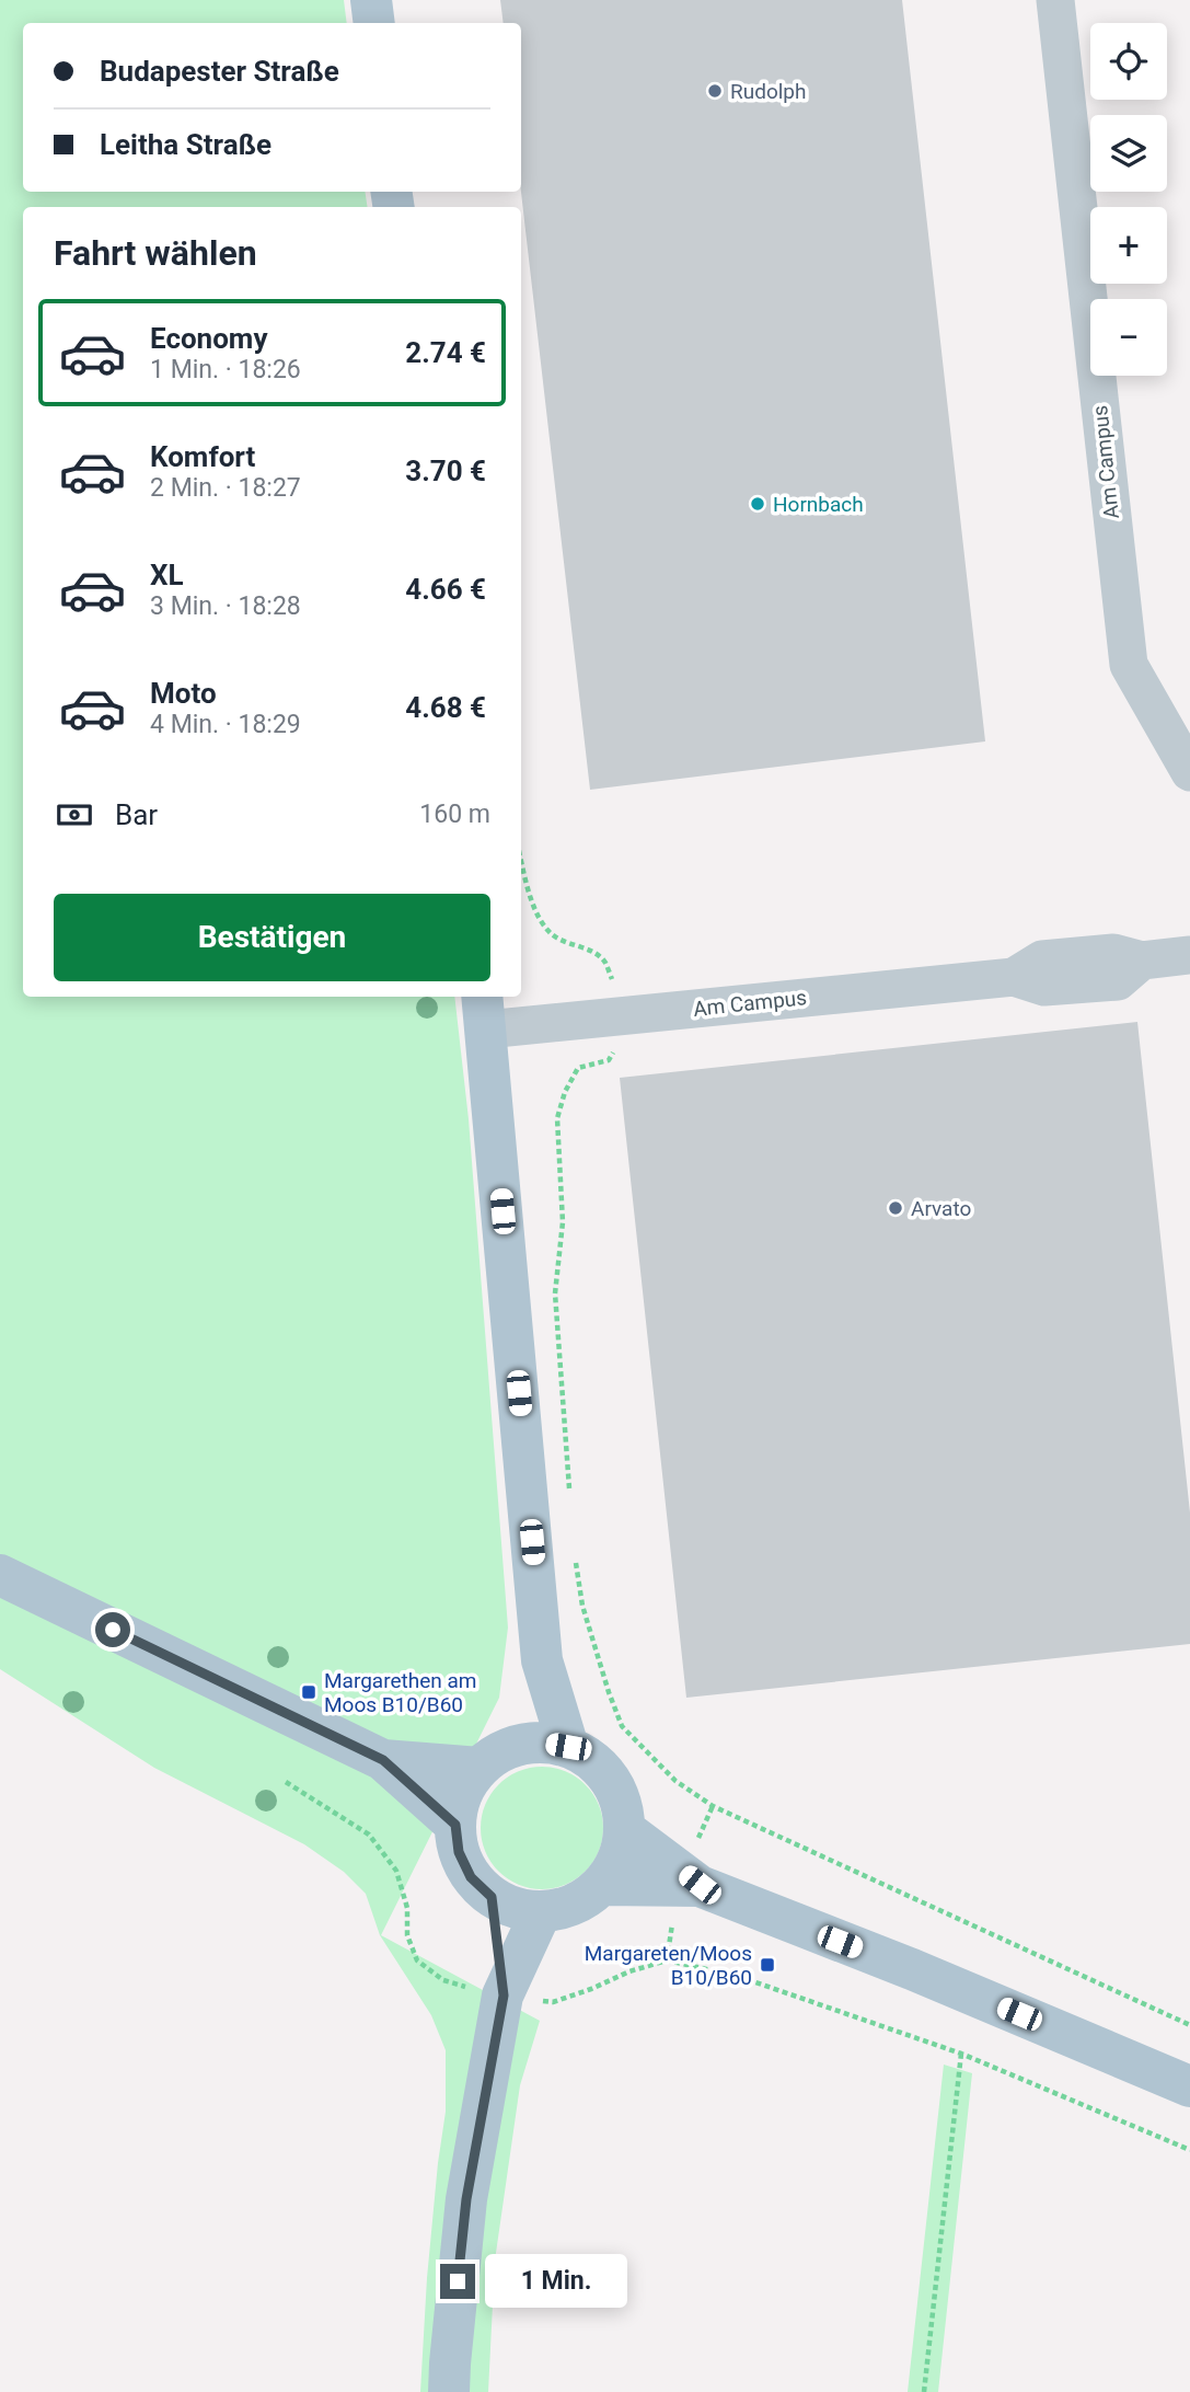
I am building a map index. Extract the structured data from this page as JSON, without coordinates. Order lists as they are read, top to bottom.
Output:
{
  "streets": {
    "street": ["Am Campus"]
  },
  "places": {
    "other": ["Rudolph", "Hornbach", "Arvato"],
    "transit": ["Margarethen am Moos B10/B60", "Margareten/Moos B10/B60"]
  },
  "page": {
    "map_buttons": ["+", "−"],
    "banner": ["Budapester Straße", "Leitha Straße"],
    "heading": "Fahrt wählen",
    "list": [
      {
        "name": "Economy",
        "note": "1 Min. · 18:26",
        "value": "2.74 €"
      },
      {
        "name": "Komfort",
        "note": "2 Min. · 18:27",
        "value": "3.70 €"
      },
      {
        "name": "XL",
        "note": "3 Min. · 18:28",
        "value": "4.66 €"
      },
      {
        "name": "Moto",
        "note": "4 Min. · 18:29",
        "value": "4.68 €"
      }
    ],
    "pay": ["Bar", "160 m"],
    "buttons": "Bestätigen",
    "bubble": "1 Min."
  }
}
